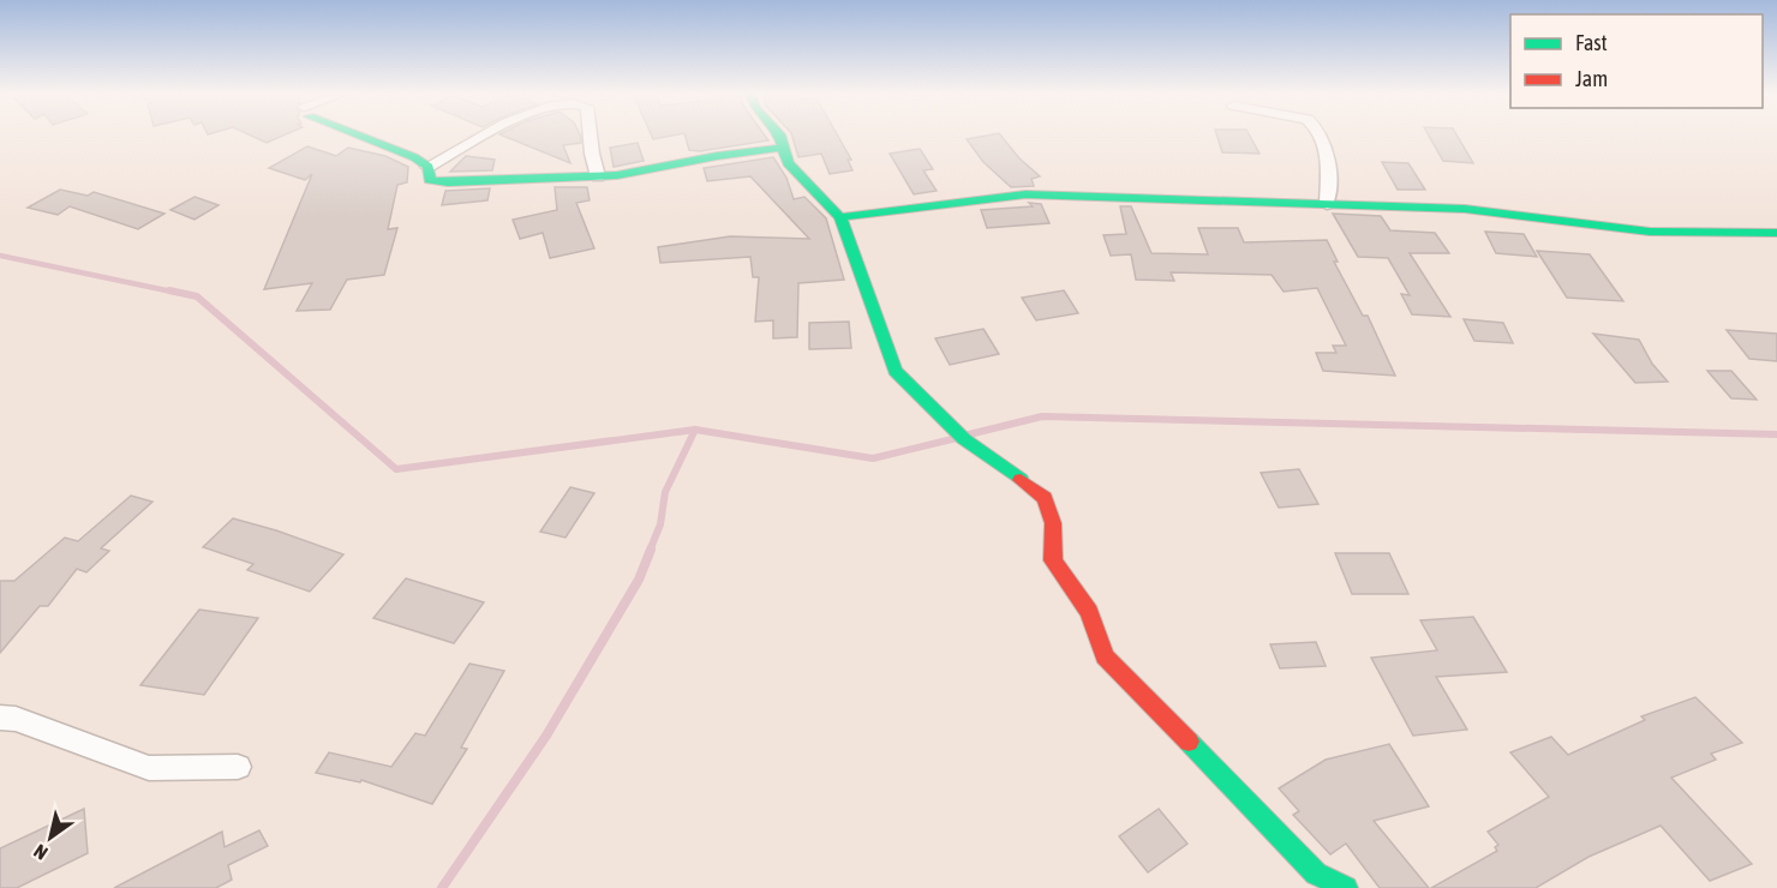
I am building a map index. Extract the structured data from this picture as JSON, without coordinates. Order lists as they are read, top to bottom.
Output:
{
  "legend": ["Fast", "Jam"],
  "north": "bottom left"
}
